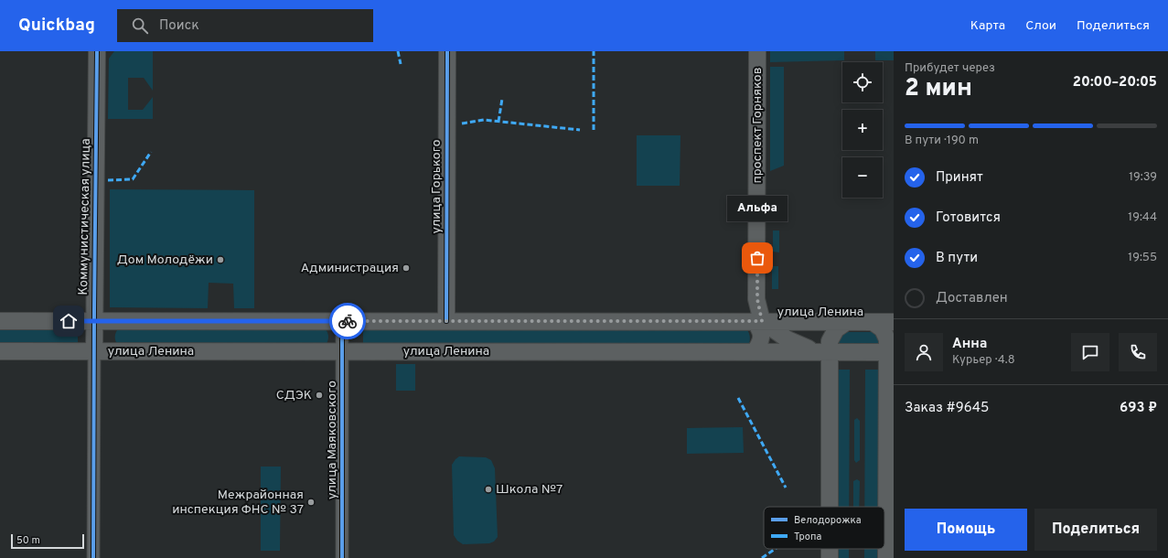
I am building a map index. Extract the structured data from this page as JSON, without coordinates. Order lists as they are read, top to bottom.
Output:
{
  "streets": {
    "main road": [
      "проспект Горняков",
      "улица Горького",
      "Коммунистическая улица",
      "улица Ленина"
    ],
    "street": ["улица Маяковского"]
  },
  "crossings": [
    ["проспект Горняков", "улица Ленина"],
    ["улица Горького", "улица Ленина"],
    ["Коммунистическая улица", "улица Ленина"],
    ["улица Ленина", "улица Маяковского"]
  ],
  "places": [
    "Альфа",
    "Дом Молодёжи",
    "Администрация",
    "СДЭК",
    "Школа №7",
    "Межрайонная инспекция ФНС № 37"
  ],
  "legend": ["Велодорожка", "Тропа"],
  "scale_bar": "50 m",
  "page": {
    "header": "Quickbag",
    "search": "Поиск",
    "nav": ["Карта", "Слои", "Поделиться"],
    "heading": ["2 мин", "Прибудет через", "20:00–20:05"],
    "panel": [
      "Анна",
      "Курьер · 4.8",
      "Заказ #9645",
      "693 ₽"
    ],
    "map_buttons": ["+", "−"],
    "bar": "В пути · 190 m",
    "list": [
      ["Принят", "19:39"],
      ["Готовится", "19:44"],
      ["В пути", "19:55"],
      "Доставлен"
    ],
    "bubble": "Альфа",
    "buttons": ["Помощь", "Поделиться"],
    "scale": "50 m"
  }
}
